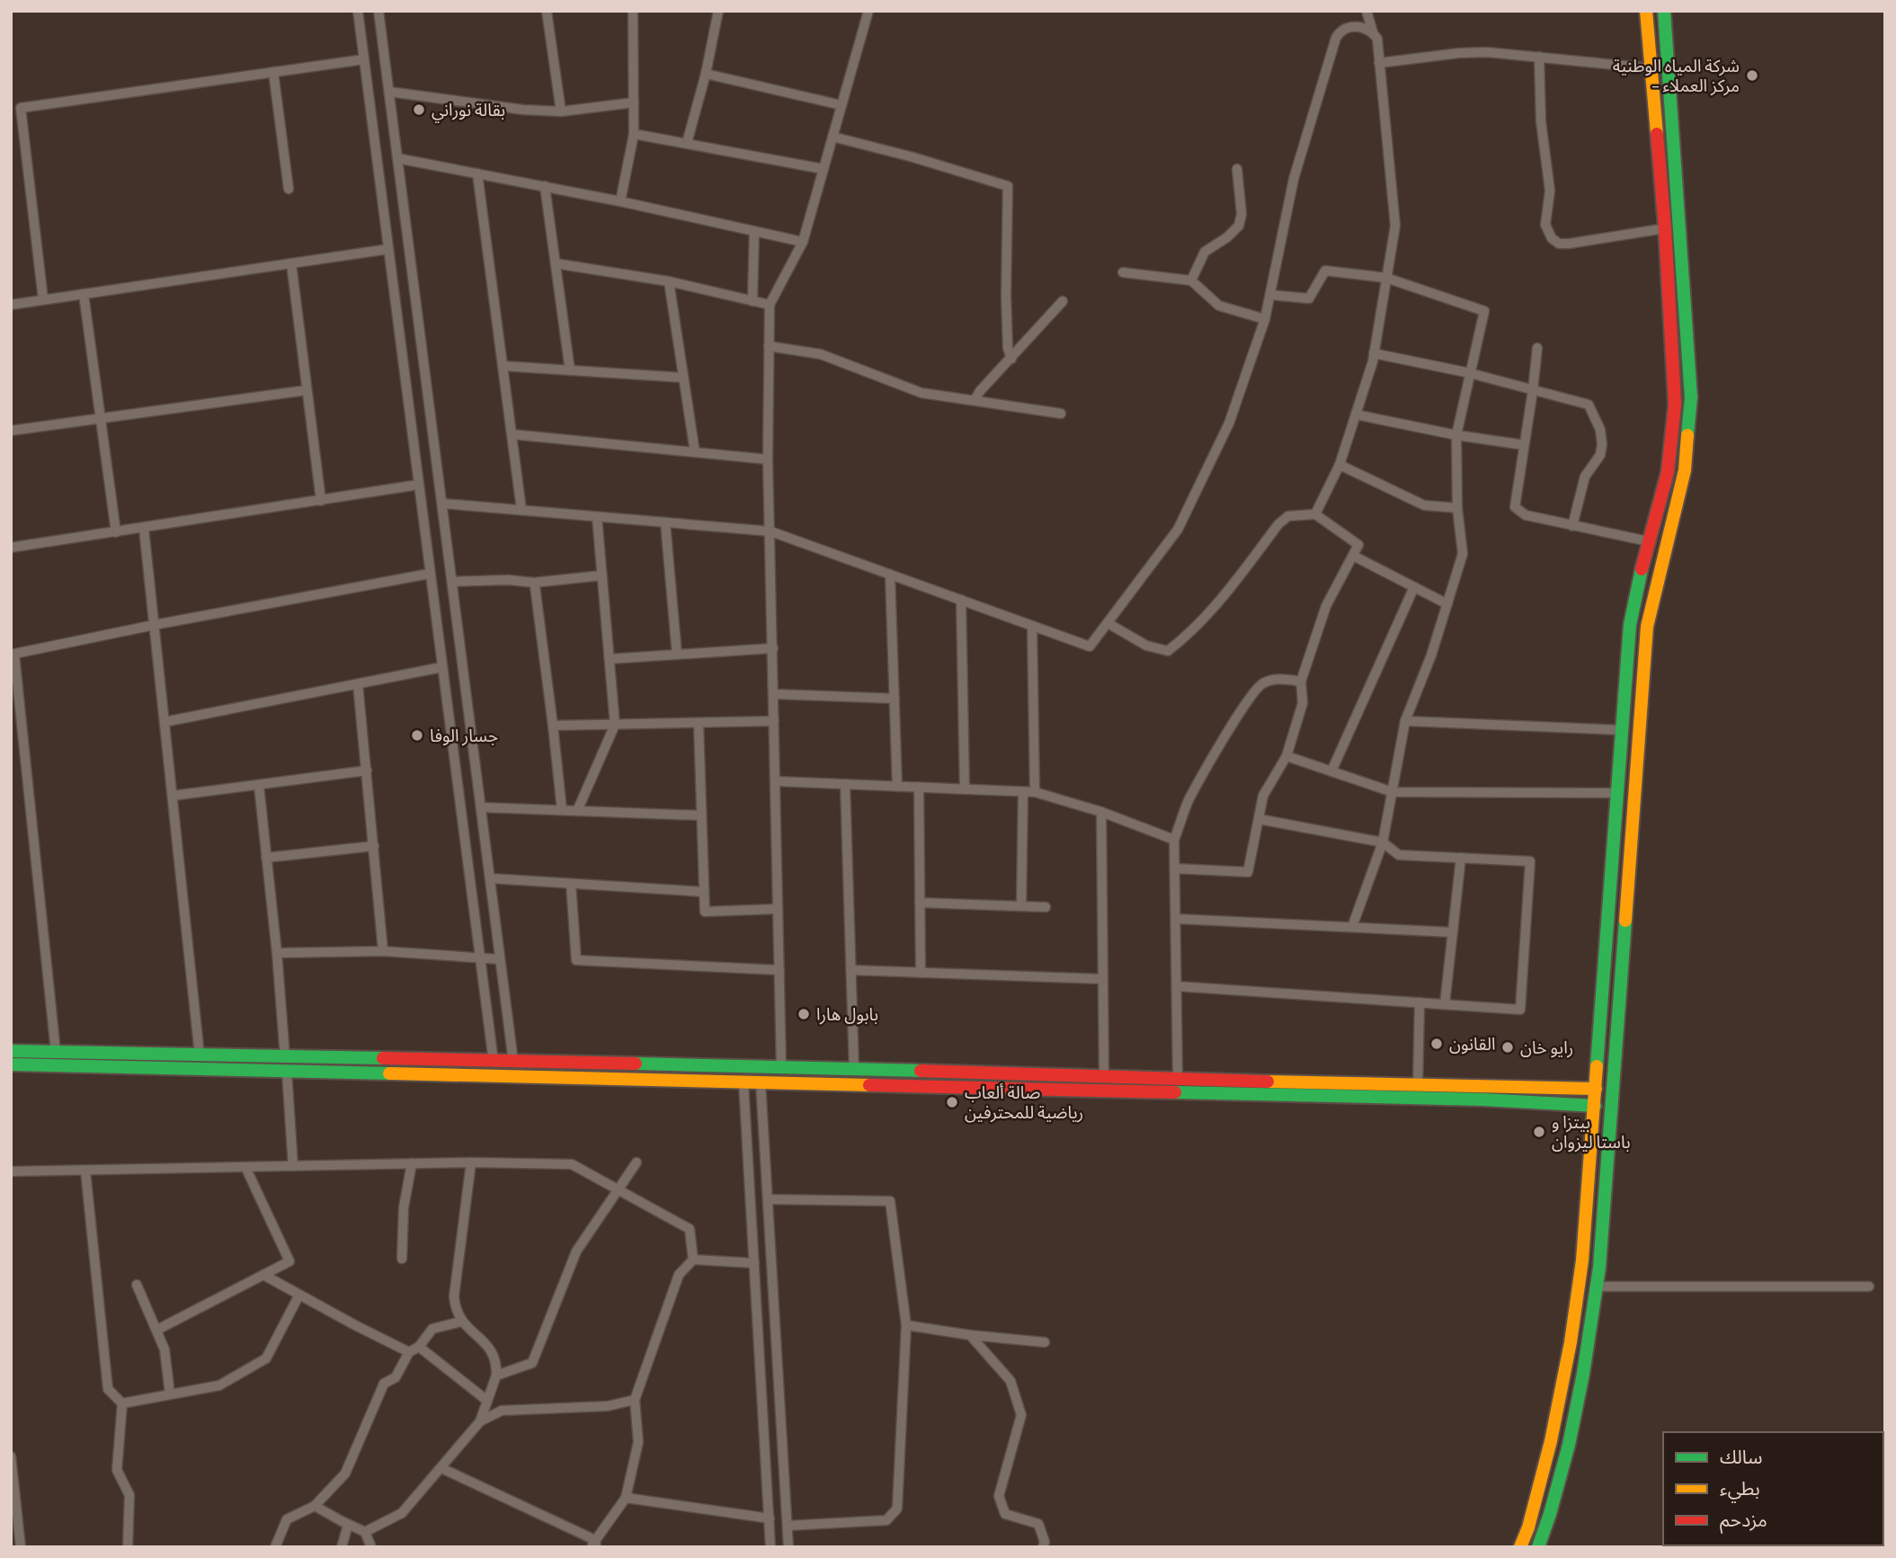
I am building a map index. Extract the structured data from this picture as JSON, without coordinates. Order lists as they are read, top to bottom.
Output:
{
  "places": [
    "شركة المياه الوطنية – مركز العملاء",
    "بقالة نوراني",
    "جسار الوفا",
    "بابول هارا",
    "القانون",
    "رايو خان",
    "صالة ألعاب رياضية للمحترفين",
    "بيتزا و باستا ليزوان"
  ],
  "legend": ["سالك", "بطيء", "مزدحم"]
}
